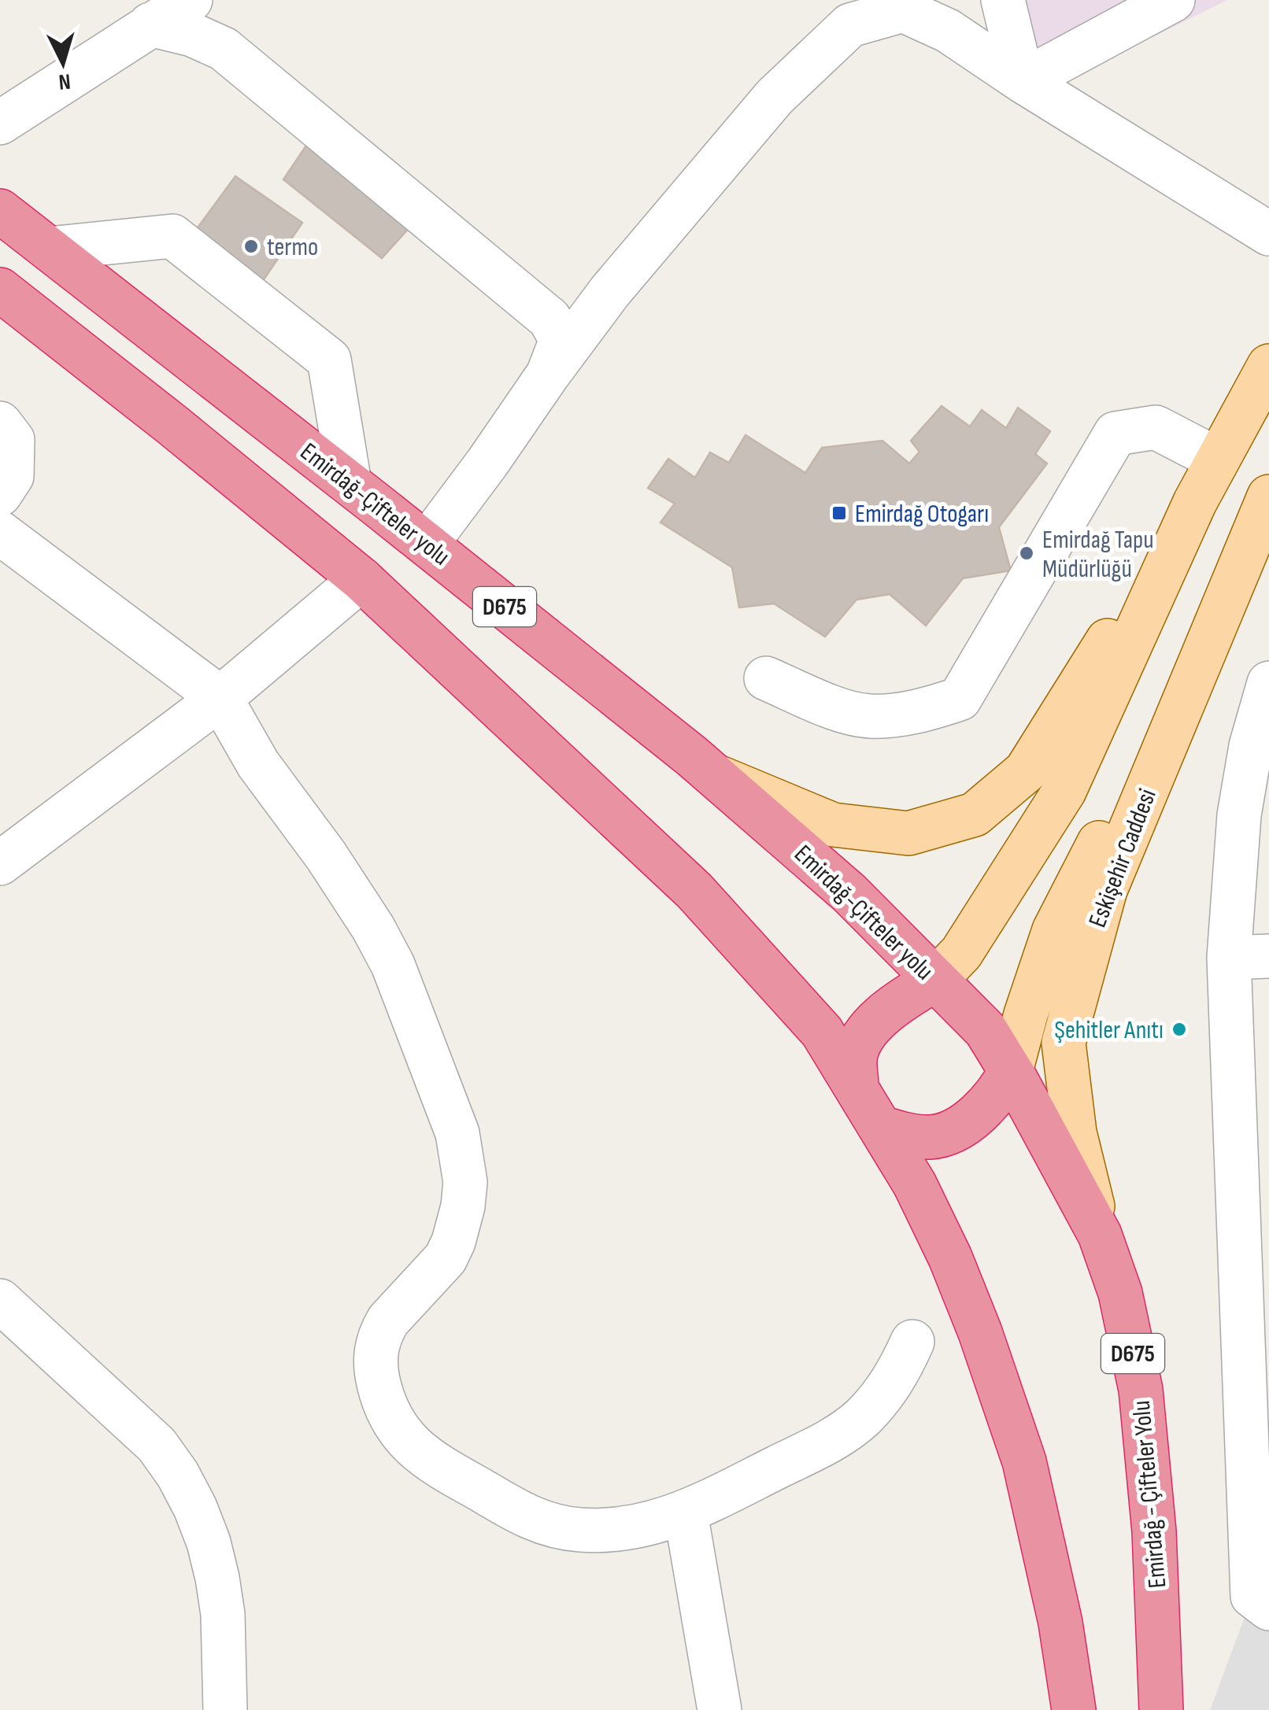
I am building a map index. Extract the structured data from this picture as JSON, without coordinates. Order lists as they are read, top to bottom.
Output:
{
  "streets": {
    "highway": ["Emirdağ-Çifteler yolu", "D675", "Emirdağ - Çifteler Yolu"],
    "main road": ["Eskişehir Caddesi"]
  },
  "crossings": [
    ["Emirdağ-Çifteler yolu", "Eskişehir Caddesi"],
    ["Emirdağ-Çifteler yolu", "Emirdağ - Çifteler Yolu"],
    ["Eskişehir Caddesi", "Emirdağ - Çifteler Yolu"]
  ],
  "places": {
    "other": ["termo", "Emirdağ Tapu Müdürlüğü", "Şehitler Anıtı"],
    "transit": ["Emirdağ Otogarı"]
  },
  "north": "bottom"
}
